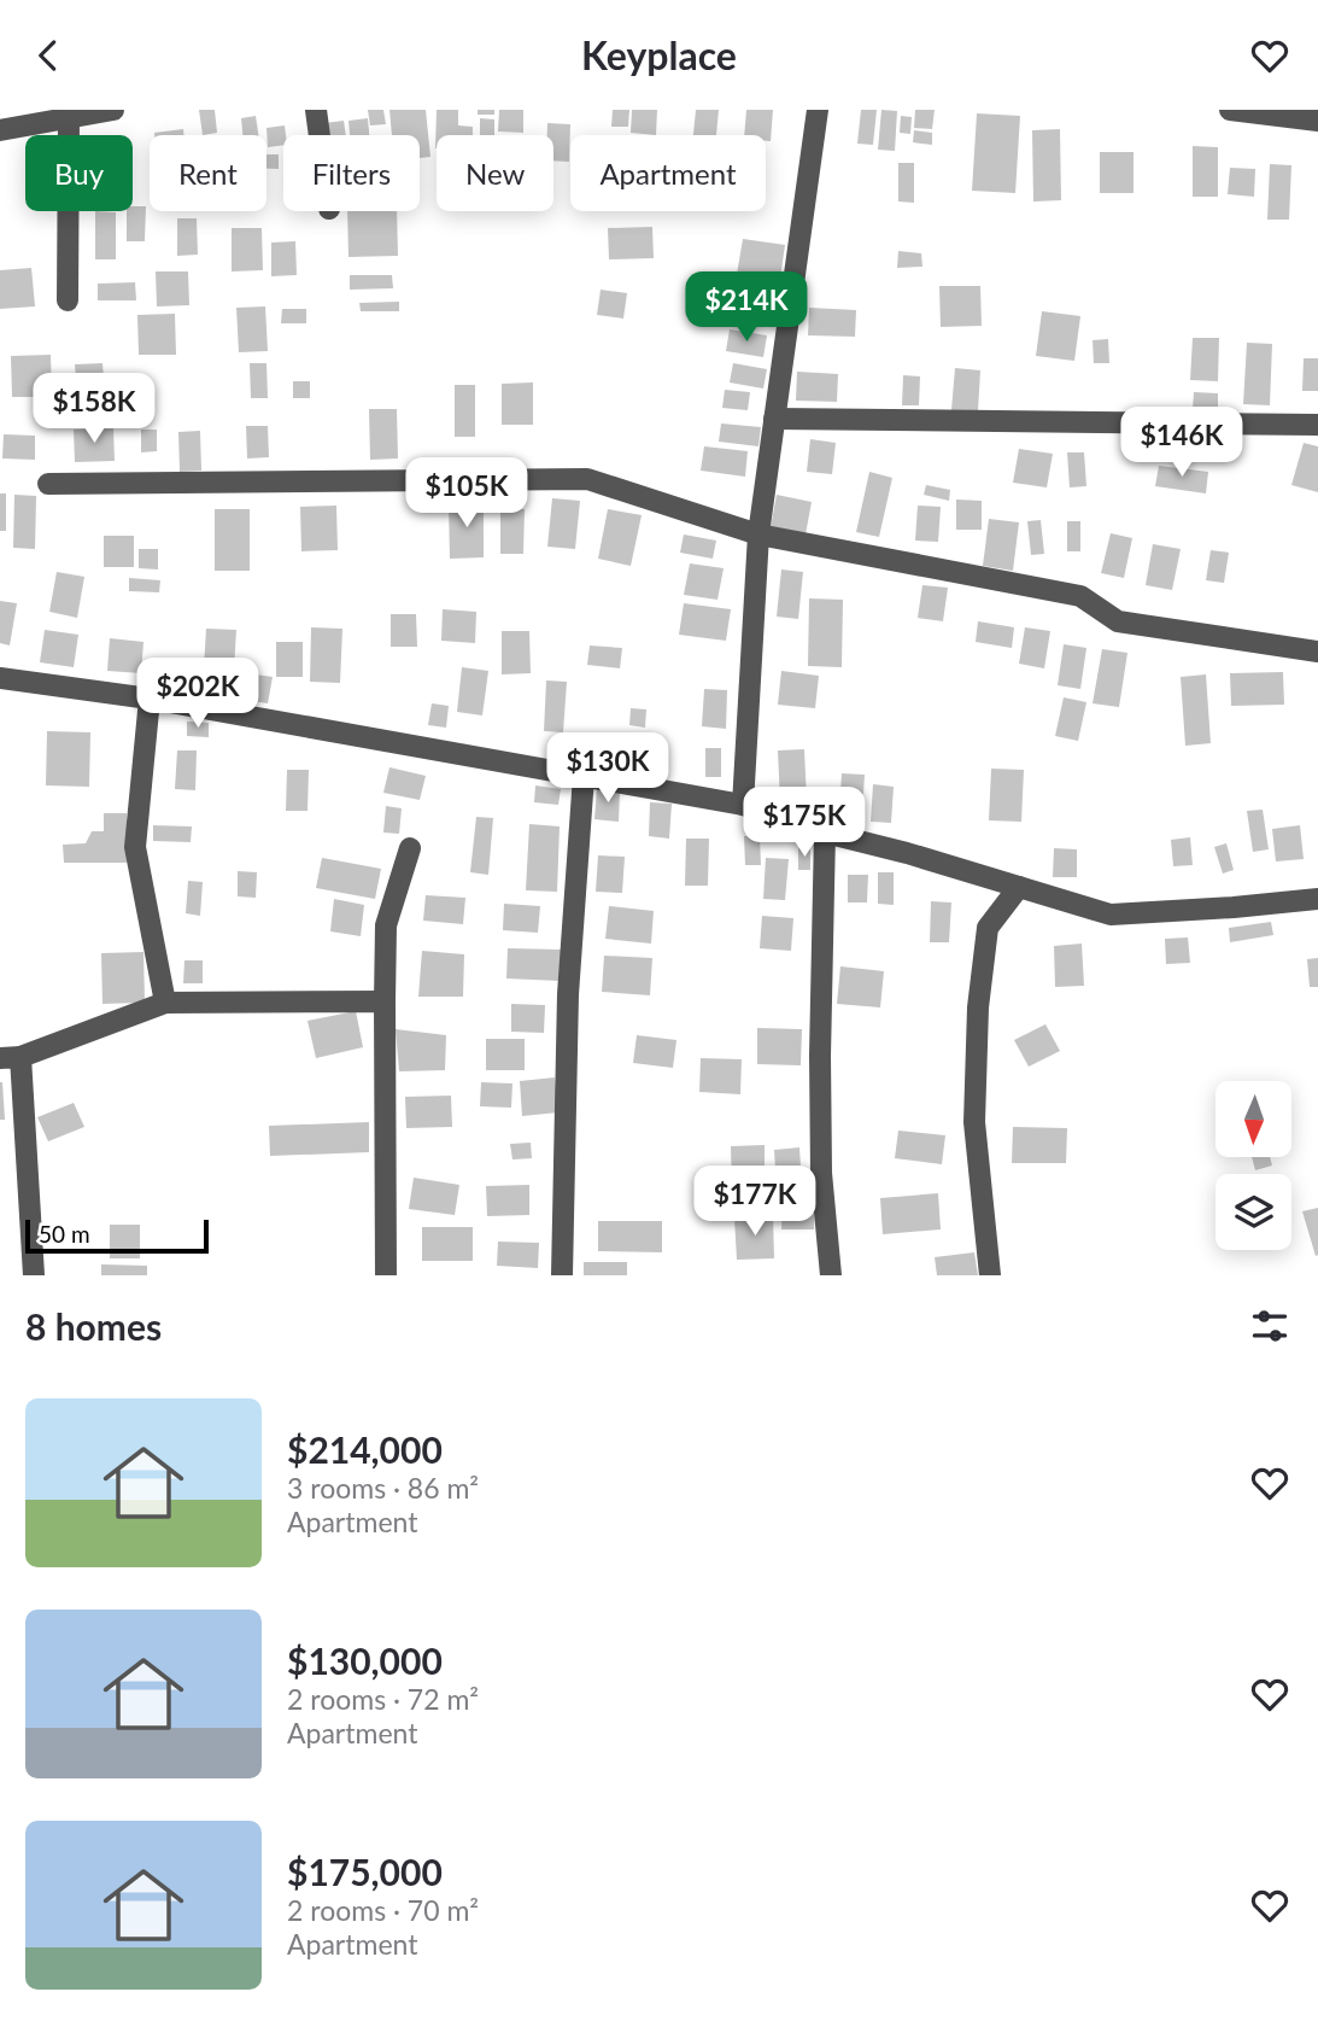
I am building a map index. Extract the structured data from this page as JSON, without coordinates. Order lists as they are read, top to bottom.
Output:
{
  "scale_bar": "50 m",
  "north": "bottom",
  "page": {
    "header": "Keyplace",
    "chip": [
      "Buy",
      "Rent",
      "Filters",
      "New",
      "Apartment"
    ],
    "price": [
      "$214K",
      "$158K",
      "$146K",
      "$105K",
      "$202K",
      "$130K",
      "$175K",
      "$177K"
    ],
    "scale": "50 m",
    "heading": "8 homes",
    "list": [
      {
        "name": "$214,000",
        "note": "3 rooms · 86 m² · Apartment"
      },
      {
        "name": "$130,000",
        "note": "2 rooms · 72 m² · Apartment"
      },
      {
        "name": "$175,000",
        "note": "2 rooms · 70 m² · Apartment"
      }
    ]
  }
}
